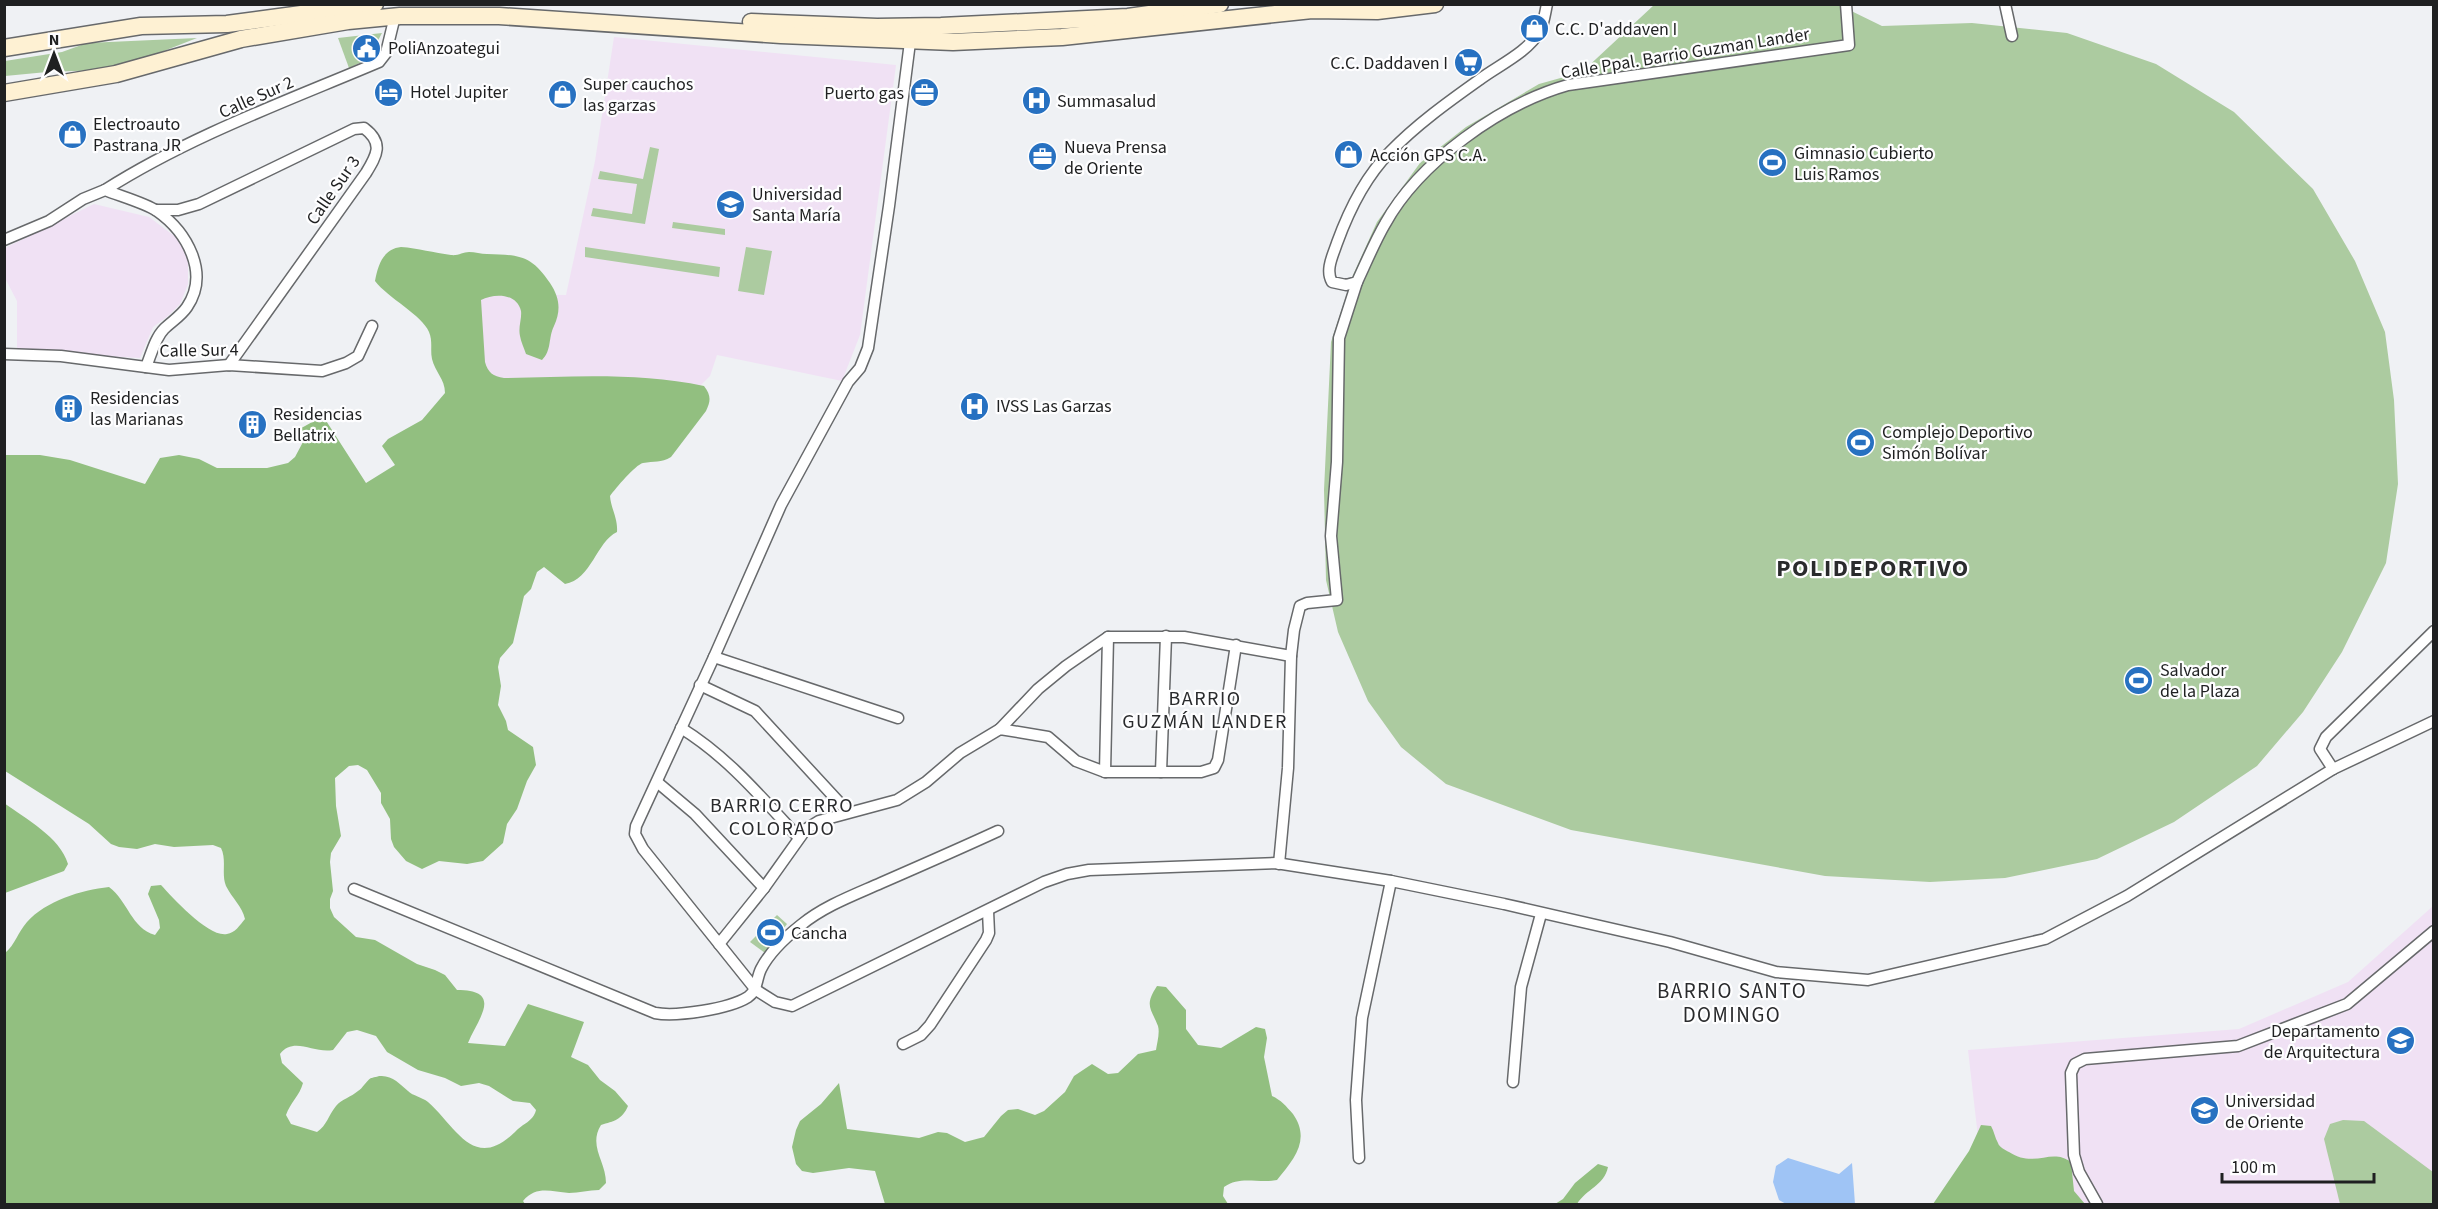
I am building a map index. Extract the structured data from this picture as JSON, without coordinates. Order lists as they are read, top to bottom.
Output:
{
  "streets": {
    "street": [
      "Calle Ppal. Barrio Guzman Lander",
      "Calle Sur 2",
      "Calle Sur 3",
      "Calle Sur 4"
    ]
  },
  "crossings": [
    ["Calle Sur 3", "Calle Sur 4"]
  ],
  "districts": [
    "POLIDEPORTIVO",
    "BARRIO GUZMÁN LANDER",
    "BARRIO CERRO COLORADO",
    "BARRIO SANTO DOMINGO"
  ],
  "places": {
    "shop": [
      "C.C. D'addaven I",
      "Super cauchos las garzas",
      "Electroauto Pastrana JR",
      "Acción GPS C.A."
    ],
    "public building": ["PoliAnzoategui"],
    "supermarket": ["C.C. Daddaven I"],
    "hotel": ["Hotel Jupiter"],
    "office": ["Puerto gas", "Nueva Prensa de Oriente"],
    "hospital": ["Summasalud", "IVSS Las Garzas"],
    "sports": [
      "Gimnasio Cubierto Luis Ramos",
      "Complejo Deportivo Simón Bolívar",
      "Salvador de la Plaza",
      "Cancha"
    ],
    "school or university": ["Universidad Santa María", "Departamento de Arquitectura", "Universidad de Oriente"],
    "building": ["Residencias las Marianas", "Residencias Bellatrix"]
  },
  "scale_bar": "100 m",
  "north": "top"
}
